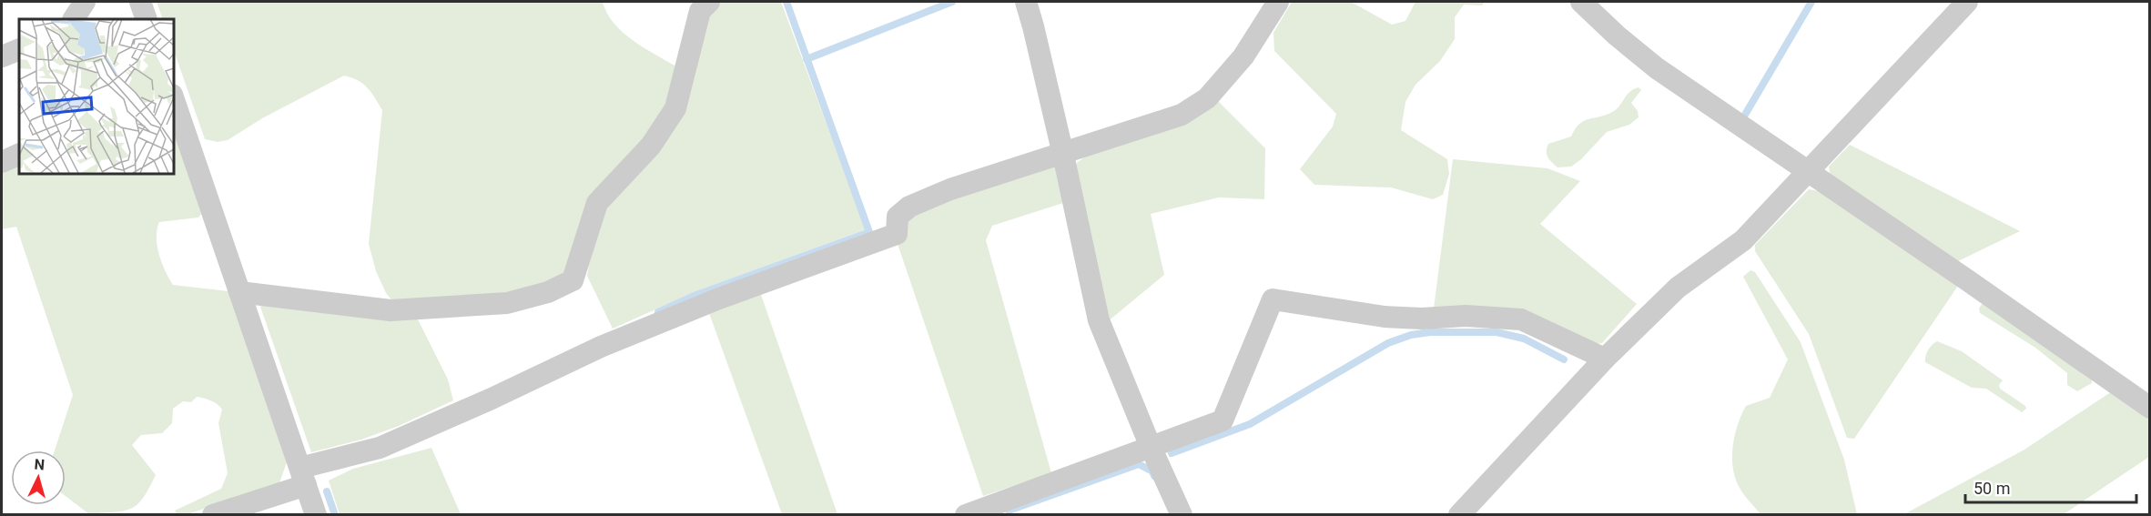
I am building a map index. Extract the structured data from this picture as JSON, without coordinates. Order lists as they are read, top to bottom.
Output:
{
  "scale_bar": "50 m",
  "north": "top"
}
